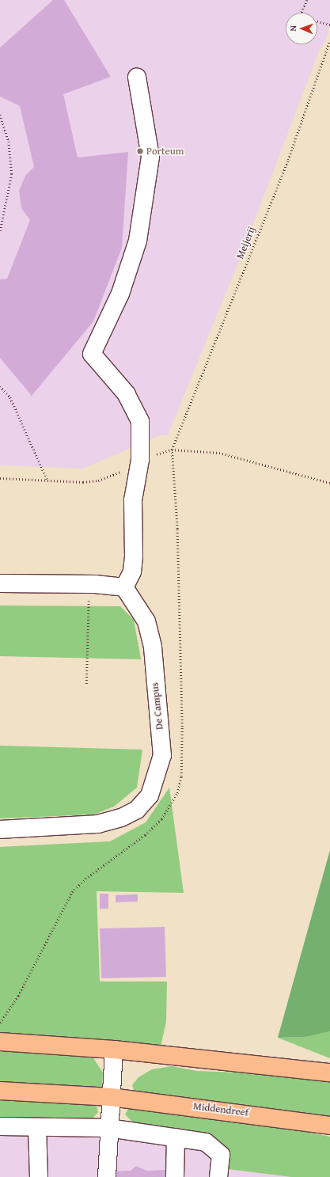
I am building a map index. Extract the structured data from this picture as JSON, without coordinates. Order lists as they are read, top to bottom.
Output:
{
  "streets": {
    "main road": ["Middendreef"],
    "street": ["De Campus"],
    "path": ["Meijerij"]
  },
  "places": ["Porteum"],
  "north": "left"
}
